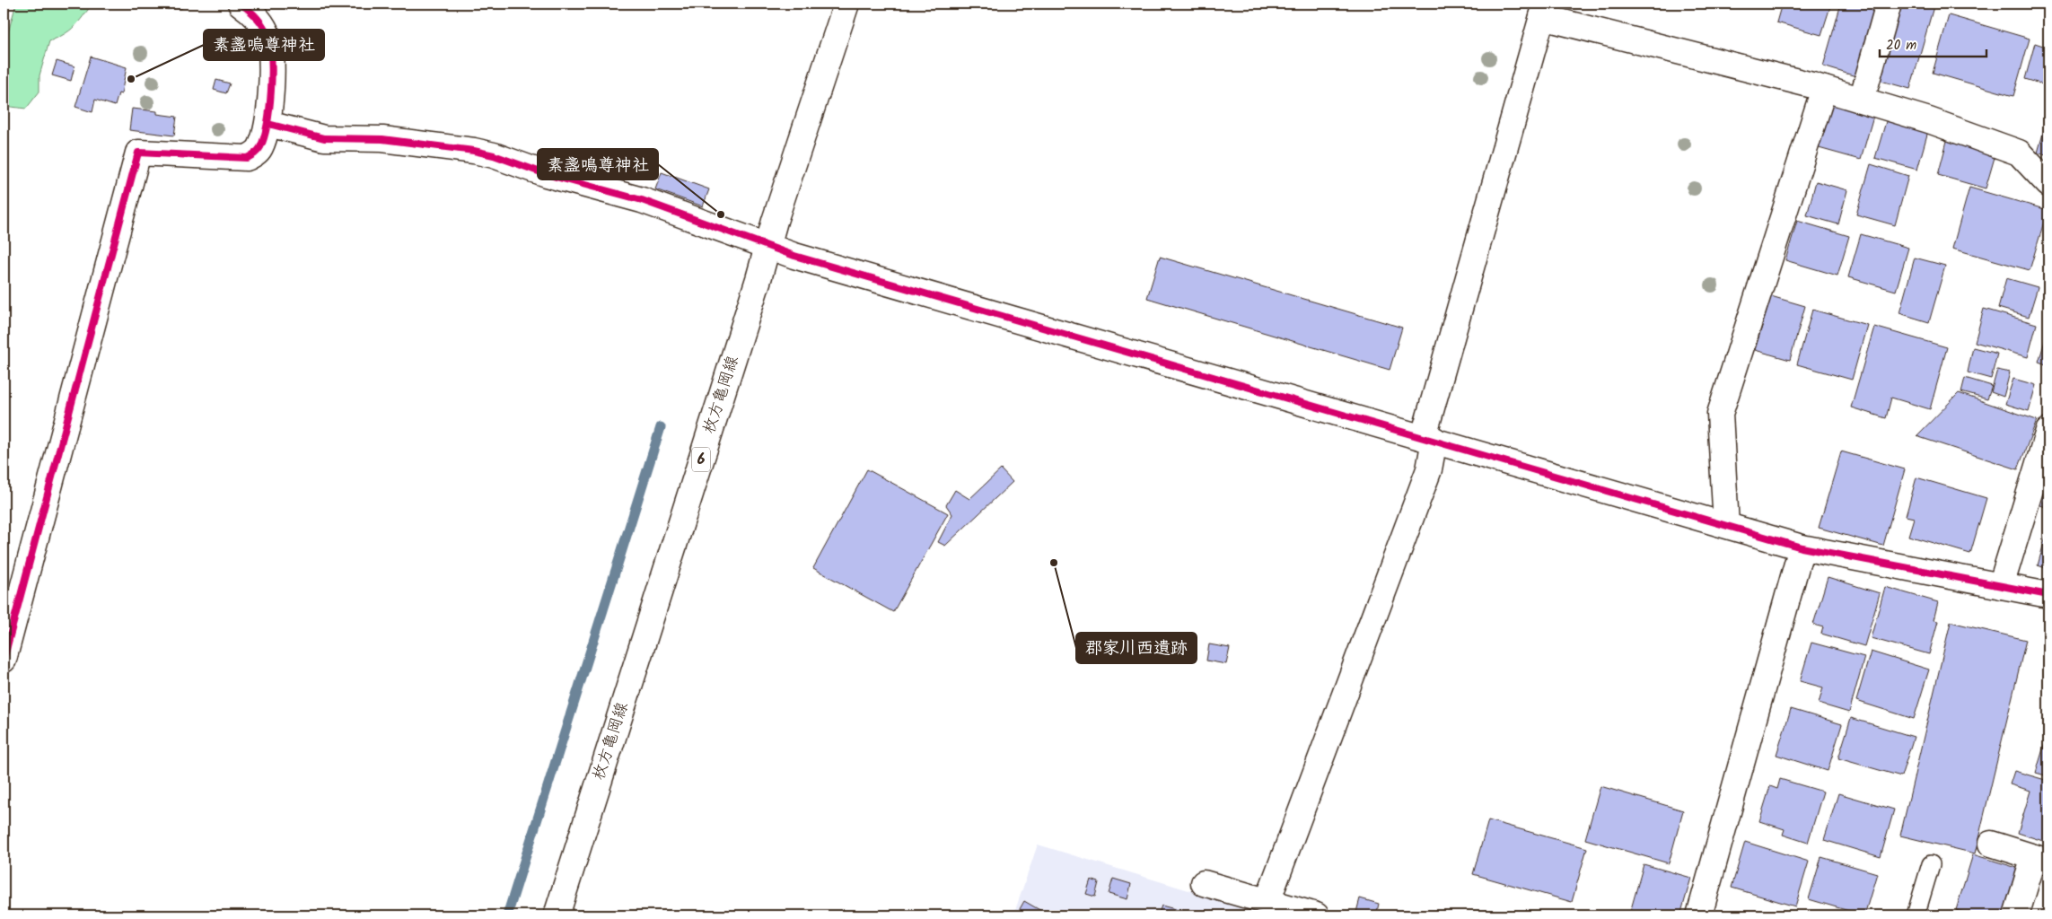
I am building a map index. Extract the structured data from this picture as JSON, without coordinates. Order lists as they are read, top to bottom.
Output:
{
  "streets": {
    "street": ["枚方亀岡線", "6"]
  },
  "places": ["素盞嗚尊神社", "素盞鳴尊神社", "郡家川西遺跡"],
  "scale_bar": "20 m"
}
